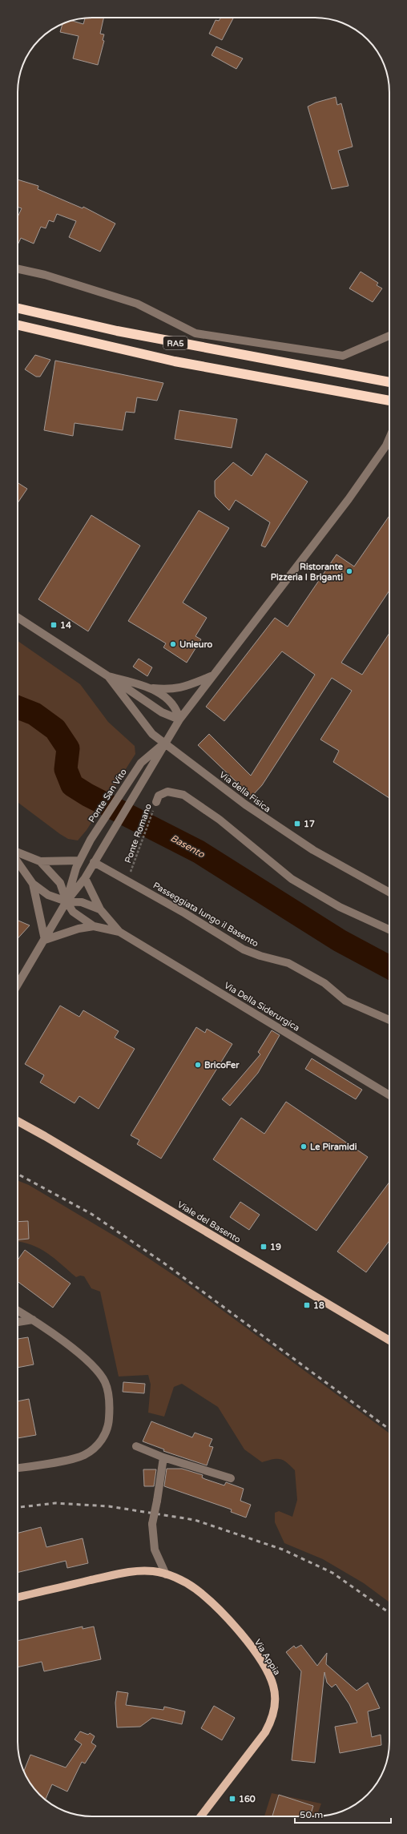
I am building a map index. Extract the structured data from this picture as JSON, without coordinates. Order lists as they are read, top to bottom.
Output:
{
  "streets": {
    "highway": ["RA5"],
    "main road": ["Viale del Basento", "Via Appia"],
    "street": [
      "Via della Fisica",
      "Ponte San Vito",
      "Passeggiata lungo il Basento",
      "Via Della Siderurgica"
    ],
    "path": ["Ponte Romano"]
  },
  "crossings": [
    ["Via della Fisica", "Ponte San Vito"],
    ["Ponte San Vito", "Via Della Siderurgica"]
  ],
  "water": ["Basento"],
  "places": {
    "other": [
      "Ristorante Pizzeria I Briganti",
      "Unieuro",
      "BricoFer",
      "Le Piramidi"
    ],
    "transit": [
      "14",
      "17",
      "19",
      "18",
      "160"
    ]
  },
  "scale_bar": "50 m"
}
